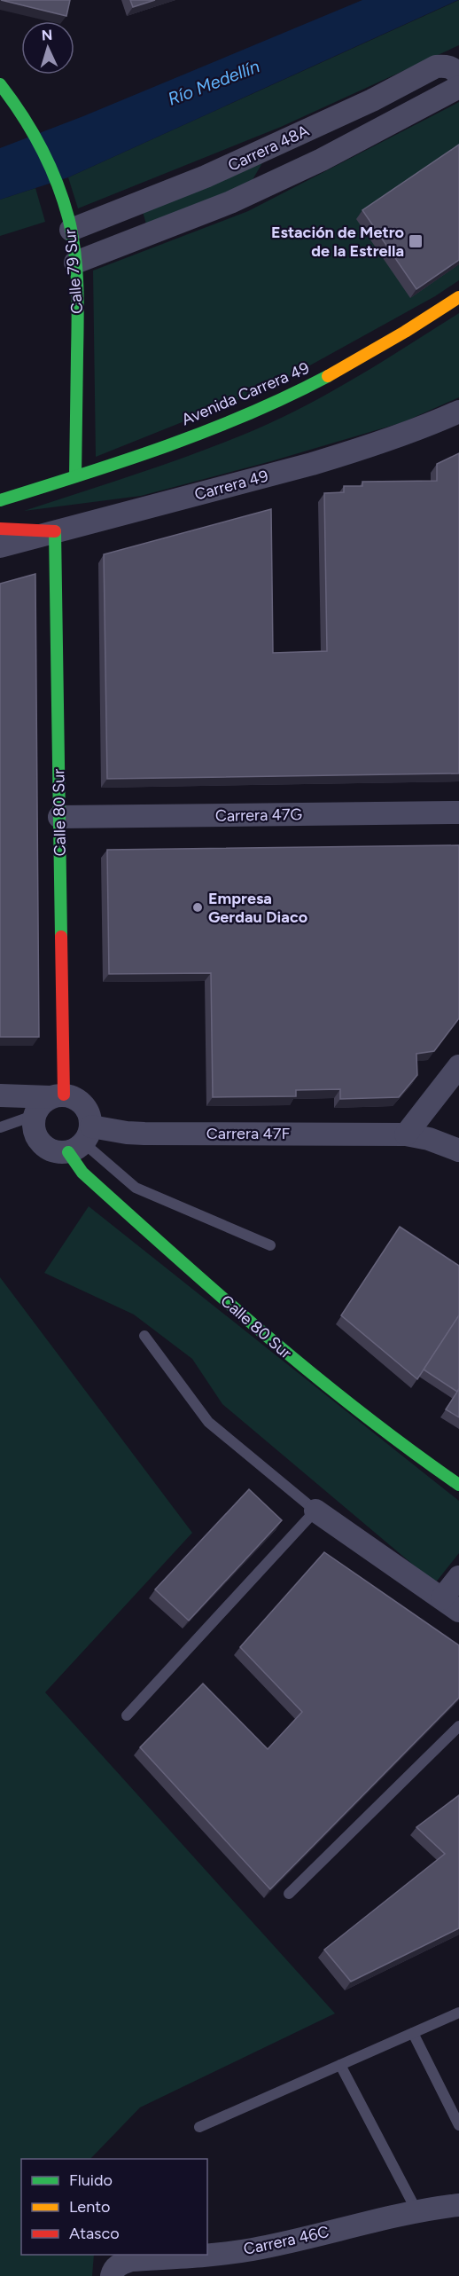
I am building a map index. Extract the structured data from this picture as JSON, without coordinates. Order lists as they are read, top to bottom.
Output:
{
  "streets": {
    "main road": ["Calle 79 Sur", "Avenida Carrera 49", "Calle 80 Sur"],
    "street": [
      "Carrera 48A",
      "Carrera 49",
      "Carrera 47G",
      "Carrera 47F",
      "Carrera 46C"
    ]
  },
  "crossings": [
    ["Carrera 48A", "Calle 79 Sur"],
    ["Calle 79 Sur", "Avenida Carrera 49"],
    ["Carrera 49", "Calle 80 Sur"],
    ["Calle 80 Sur", "Carrera 47G"],
    ["Calle 80 Sur", "Carrera 47F"]
  ],
  "water": ["Río Medellín"],
  "places": {
    "transit": ["Estación de Metro de la Estrella"],
    "other": ["Empresa Gerdau Diaco"]
  },
  "legend": ["Fluido", "Lento", "Atasco"],
  "north": "top"
}
